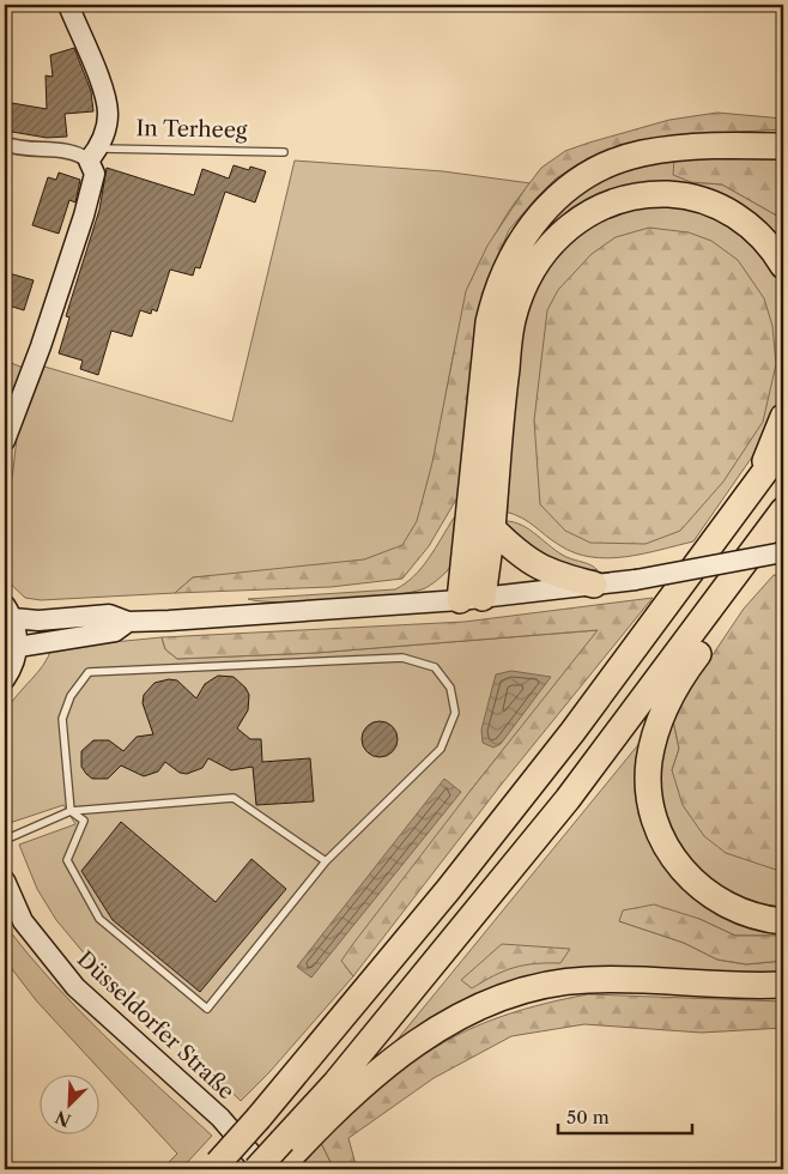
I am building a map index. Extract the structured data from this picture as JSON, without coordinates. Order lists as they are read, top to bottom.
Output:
{
  "streets": {
    "main road": ["Düsseldorfer Straße"],
    "street": ["In Terheeg"]
  },
  "scale_bar": "50 m",
  "north": "bottom left"
}
